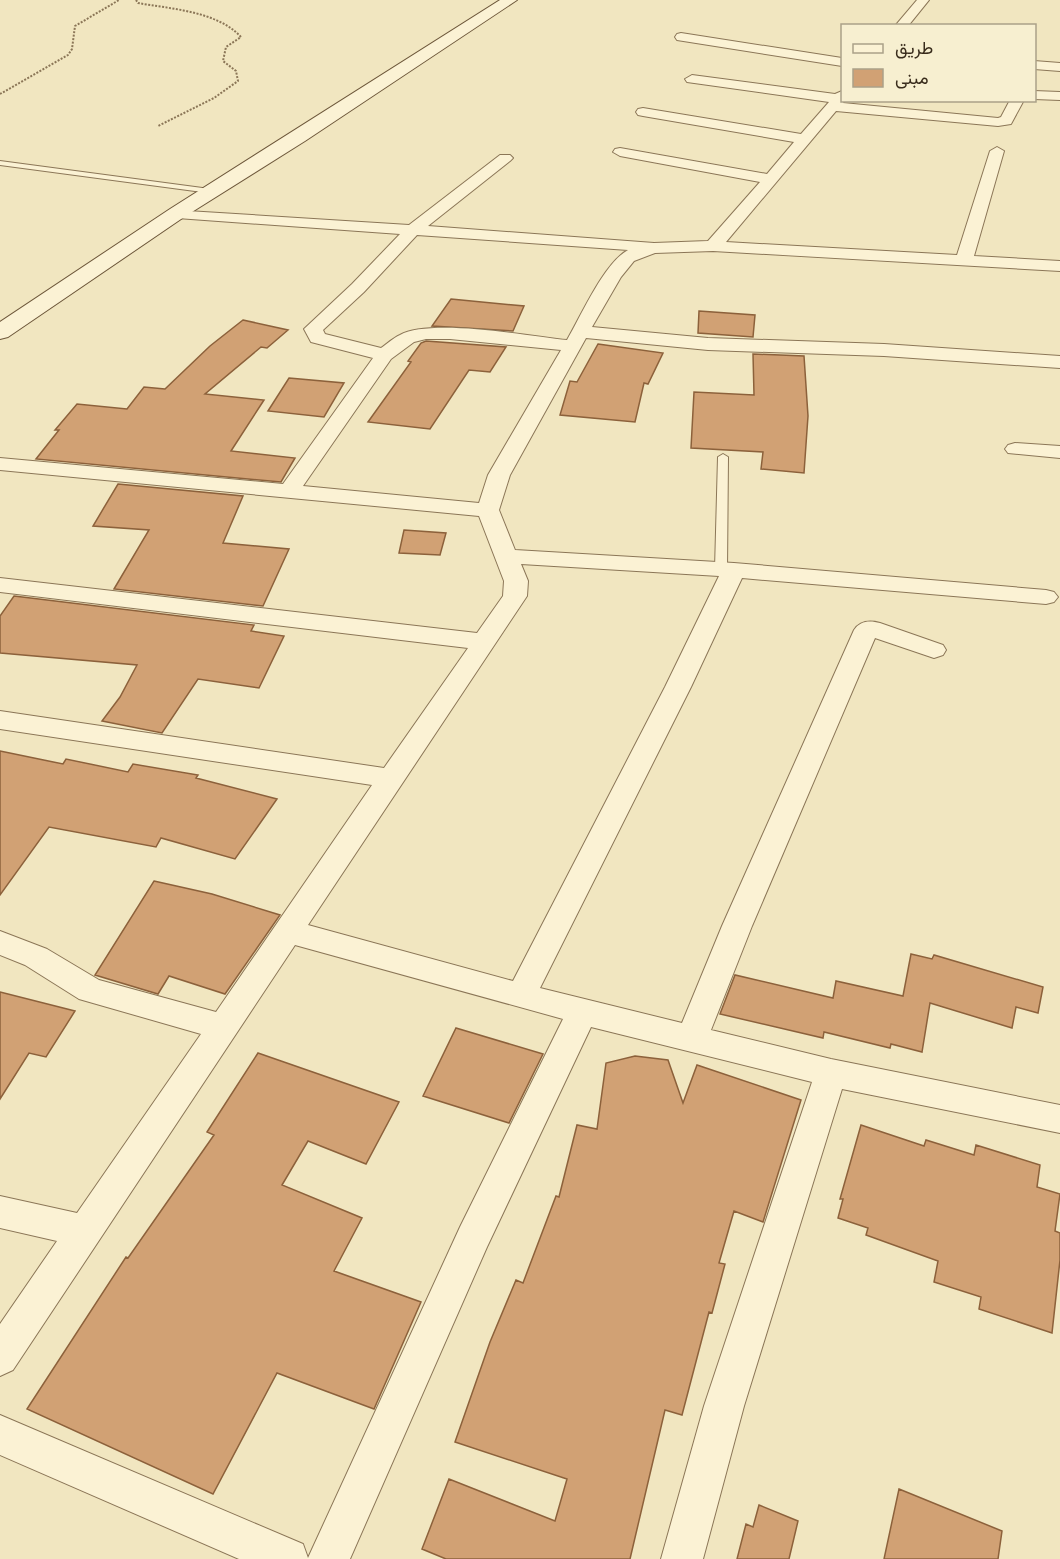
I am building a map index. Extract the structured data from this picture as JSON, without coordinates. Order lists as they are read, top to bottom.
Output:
{
  "legend": ["طريق", "مبنى"]
}
